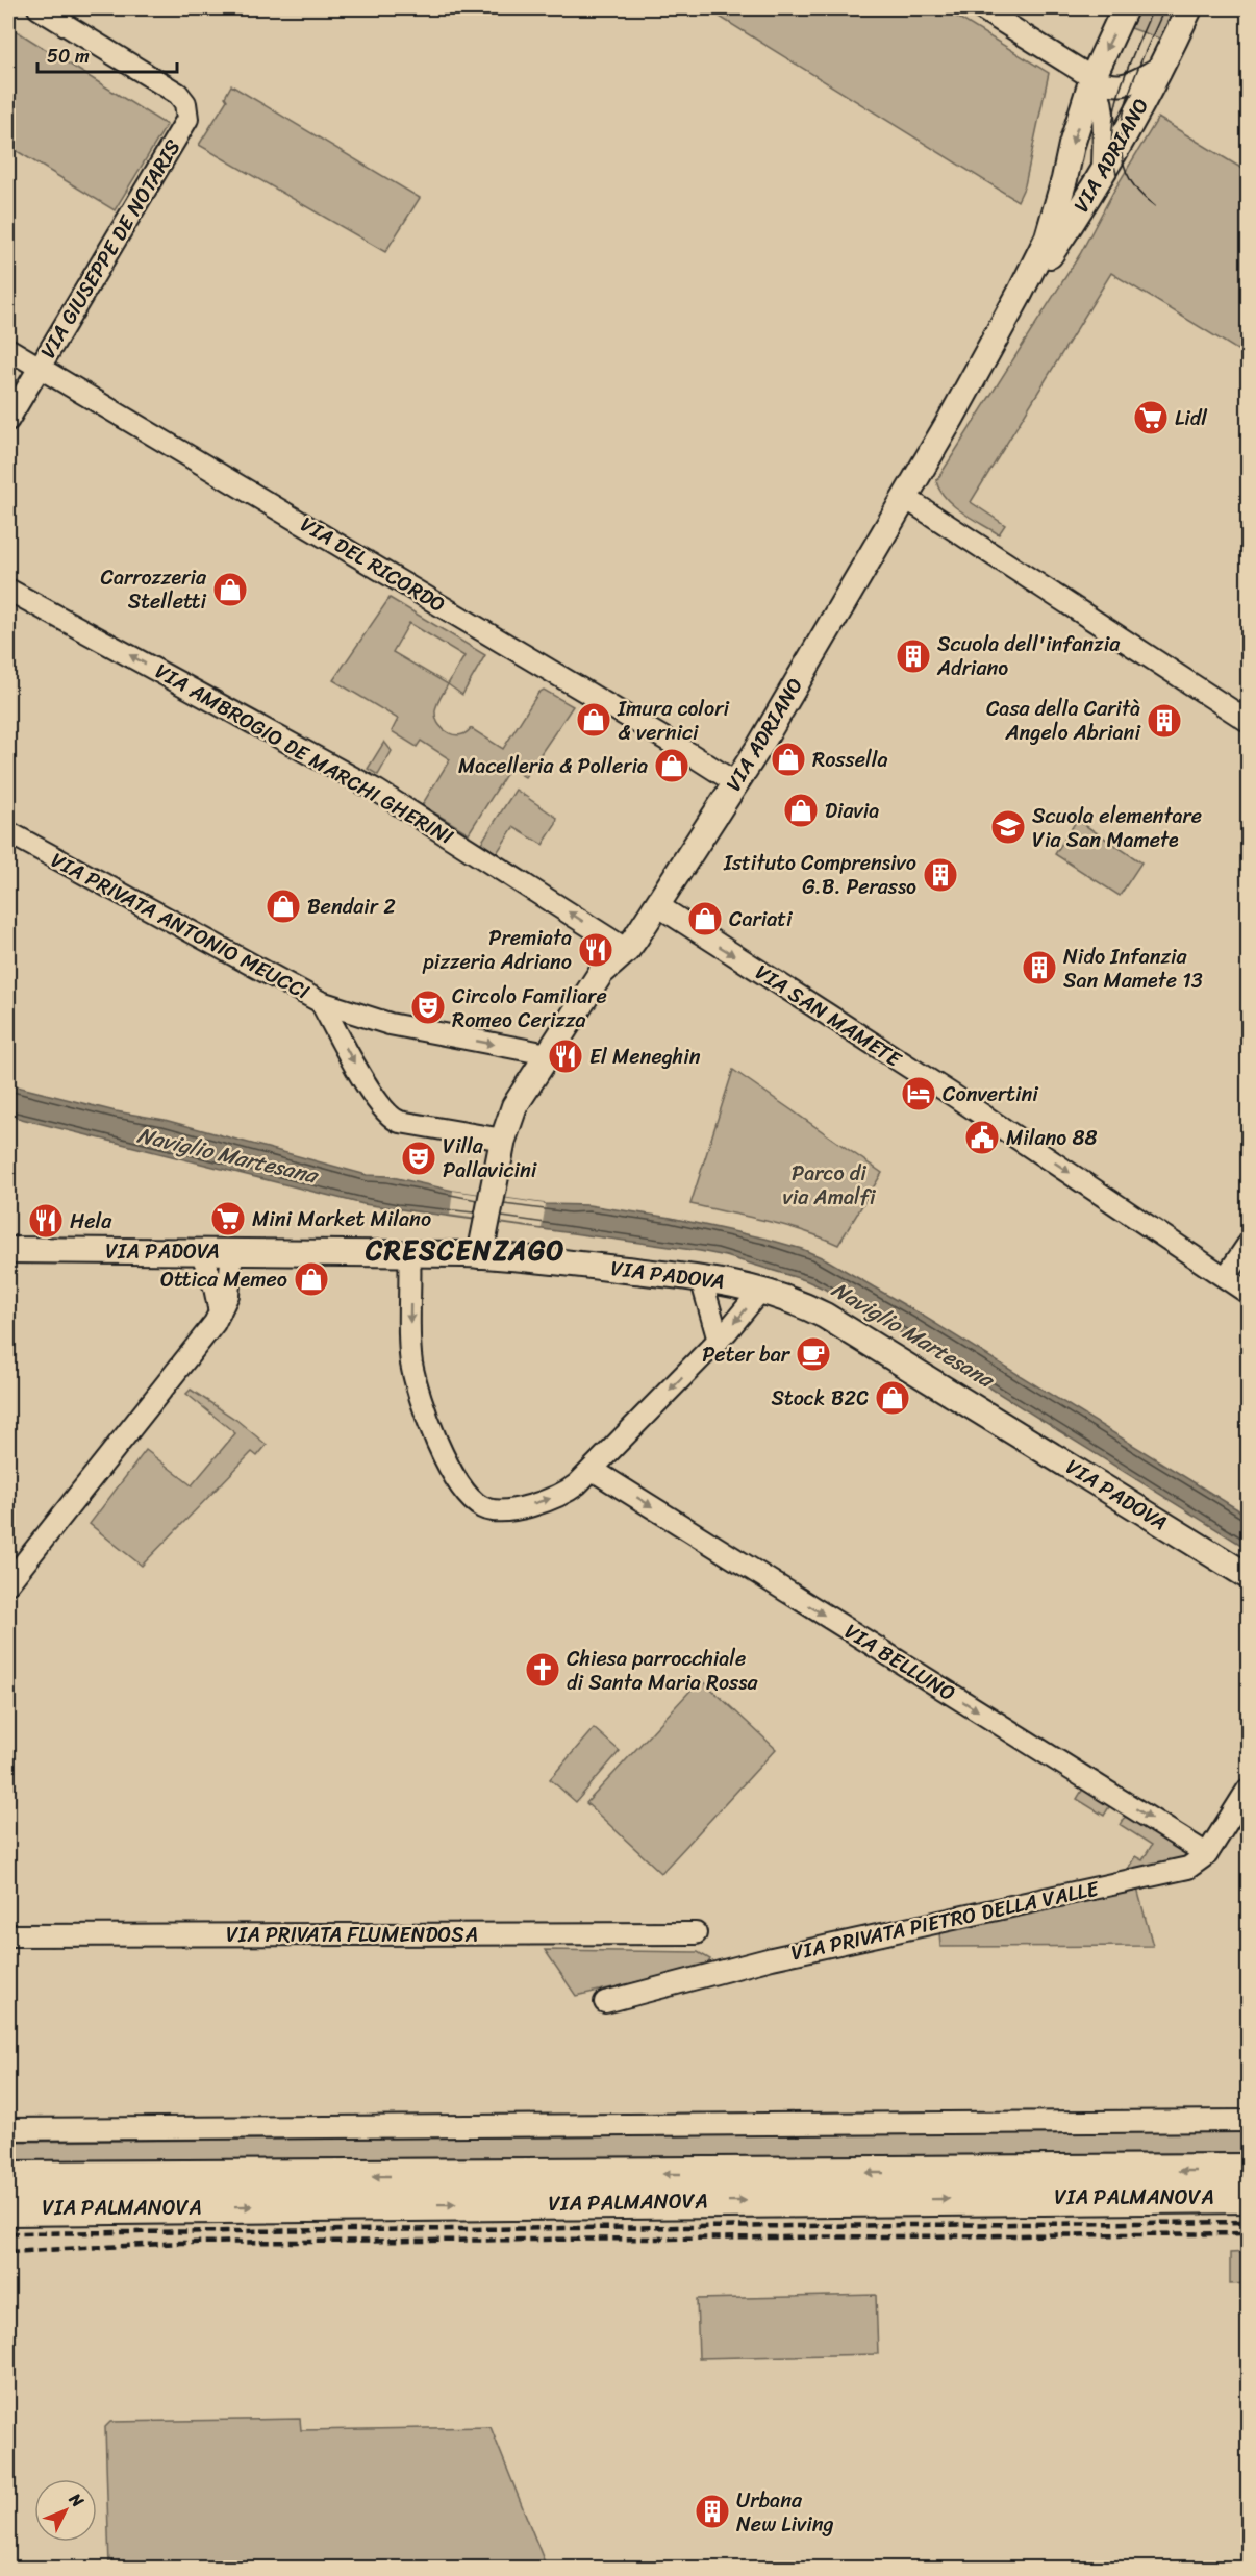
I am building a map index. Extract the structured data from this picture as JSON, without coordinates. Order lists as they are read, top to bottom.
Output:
{
  "streets": {
    "highway": ["VIA PALMANOVA"],
    "street": [
      "VIA ADRIANO",
      "VIA GIUSEPPE DE NOTARIS",
      "VIA DEL RICORDO",
      "VIA AMBROGIO DE MARCHI GHERINI",
      "VIA PRIVATA ANTONIO MEUCCI",
      "VIA SAN MAMETE",
      "VIA PADOVA",
      "VIA BELLUNO",
      "VIA PRIVATA PIETRO DELLA VALLE",
      "VIA PRIVATA FLUMENDOSA"
    ]
  },
  "crossings": [
    ["VIA ADRIANO", "VIA DEL RICORDO"],
    ["VIA ADRIANO", "VIA AMBROGIO DE MARCHI GHERINI"],
    ["VIA ADRIANO", "VIA PRIVATA ANTONIO MEUCCI"],
    ["VIA ADRIANO", "VIA SAN MAMETE"],
    ["VIA ADRIANO", "VIA PADOVA"],
    ["VIA GIUSEPPE DE NOTARIS", "VIA DEL RICORDO"],
    ["VIA BELLUNO", "VIA PRIVATA PIETRO DELLA VALLE"]
  ],
  "one_way": [
    "VIA AMBROGIO DE MARCHI GHERINI",
    "VIA PRIVATA ANTONIO MEUCCI",
    "VIA SAN MAMETE",
    "VIA BELLUNO"
  ],
  "districts": ["CRESCENZAGO"],
  "water": ["Naviglio Martesana"],
  "parks": ["Parco di via Amalfi"],
  "places": {
    "supermarket": ["Lidl", "Mini Market Milano"],
    "shop": [
      "Carrozzeria Stelletti",
      "Imura colori & vernici",
      "Rossella",
      "Macelleria & Polleria",
      "Diavia",
      "Bendair 2",
      "Cariati",
      "Ottica Memeo",
      "Stock B2C"
    ],
    "building": [
      "Scuola dell'infanzia Adriano",
      "Casa della Carità Angelo Abriani",
      "Istituto Comprensivo G.B. Perasso",
      "Nido Infanzia San Mamete 13",
      "Urbana New Living"
    ],
    "school or university": ["Scuola elementare Via San Mamete"],
    "restaurant": ["Premiata pizzeria Adriano", "El Meneghin", "Hela"],
    "theatre": ["Circolo Familiare Romeo Cerizza", "Villa Pallavicini"],
    "hotel": ["Convertini"],
    "public building": ["Milano 88"],
    "cafe": ["Peter bar"],
    "church": ["Chiesa parrocchiale di Santa Maria Rossa"]
  },
  "scale_bar": "50 m",
  "north": "top right"
}
